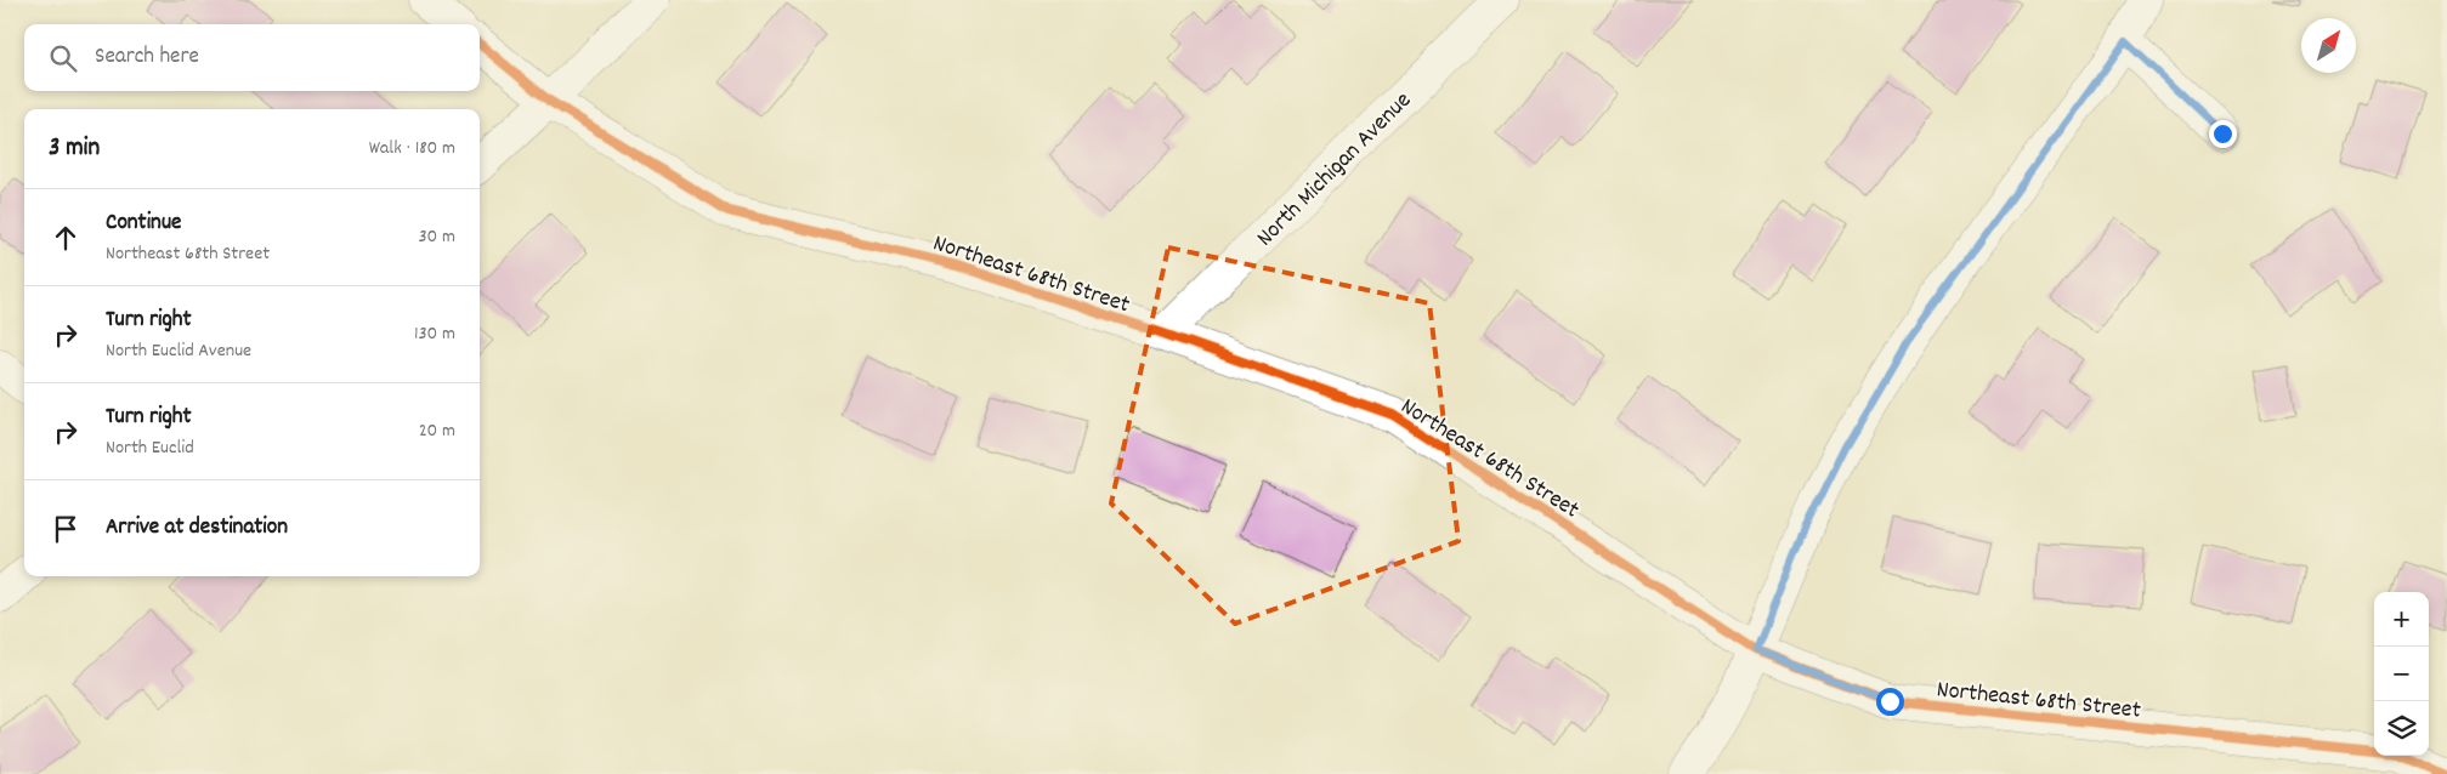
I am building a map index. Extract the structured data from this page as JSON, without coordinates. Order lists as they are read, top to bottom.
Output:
{
  "streets": {
    "street": ["North Michigan Avenue", "Northeast 68th Street"]
  },
  "crossings": [
    ["North Michigan Avenue", "Northeast 68th Street"]
  ],
  "north": "top right",
  "page": {
    "search": "Search here",
    "heading": ["3 min", "Walk · 180 m"],
    "list": [
      ["Continue", "Northeast 68th Street", "30 m"],
      ["Turn right", "North Euclid Avenue", "130 m"],
      ["Turn right", "North Euclid", "20 m"],
      "Arrive at destination"
    ],
    "map_buttons": ["+", "−"]
  }
}
